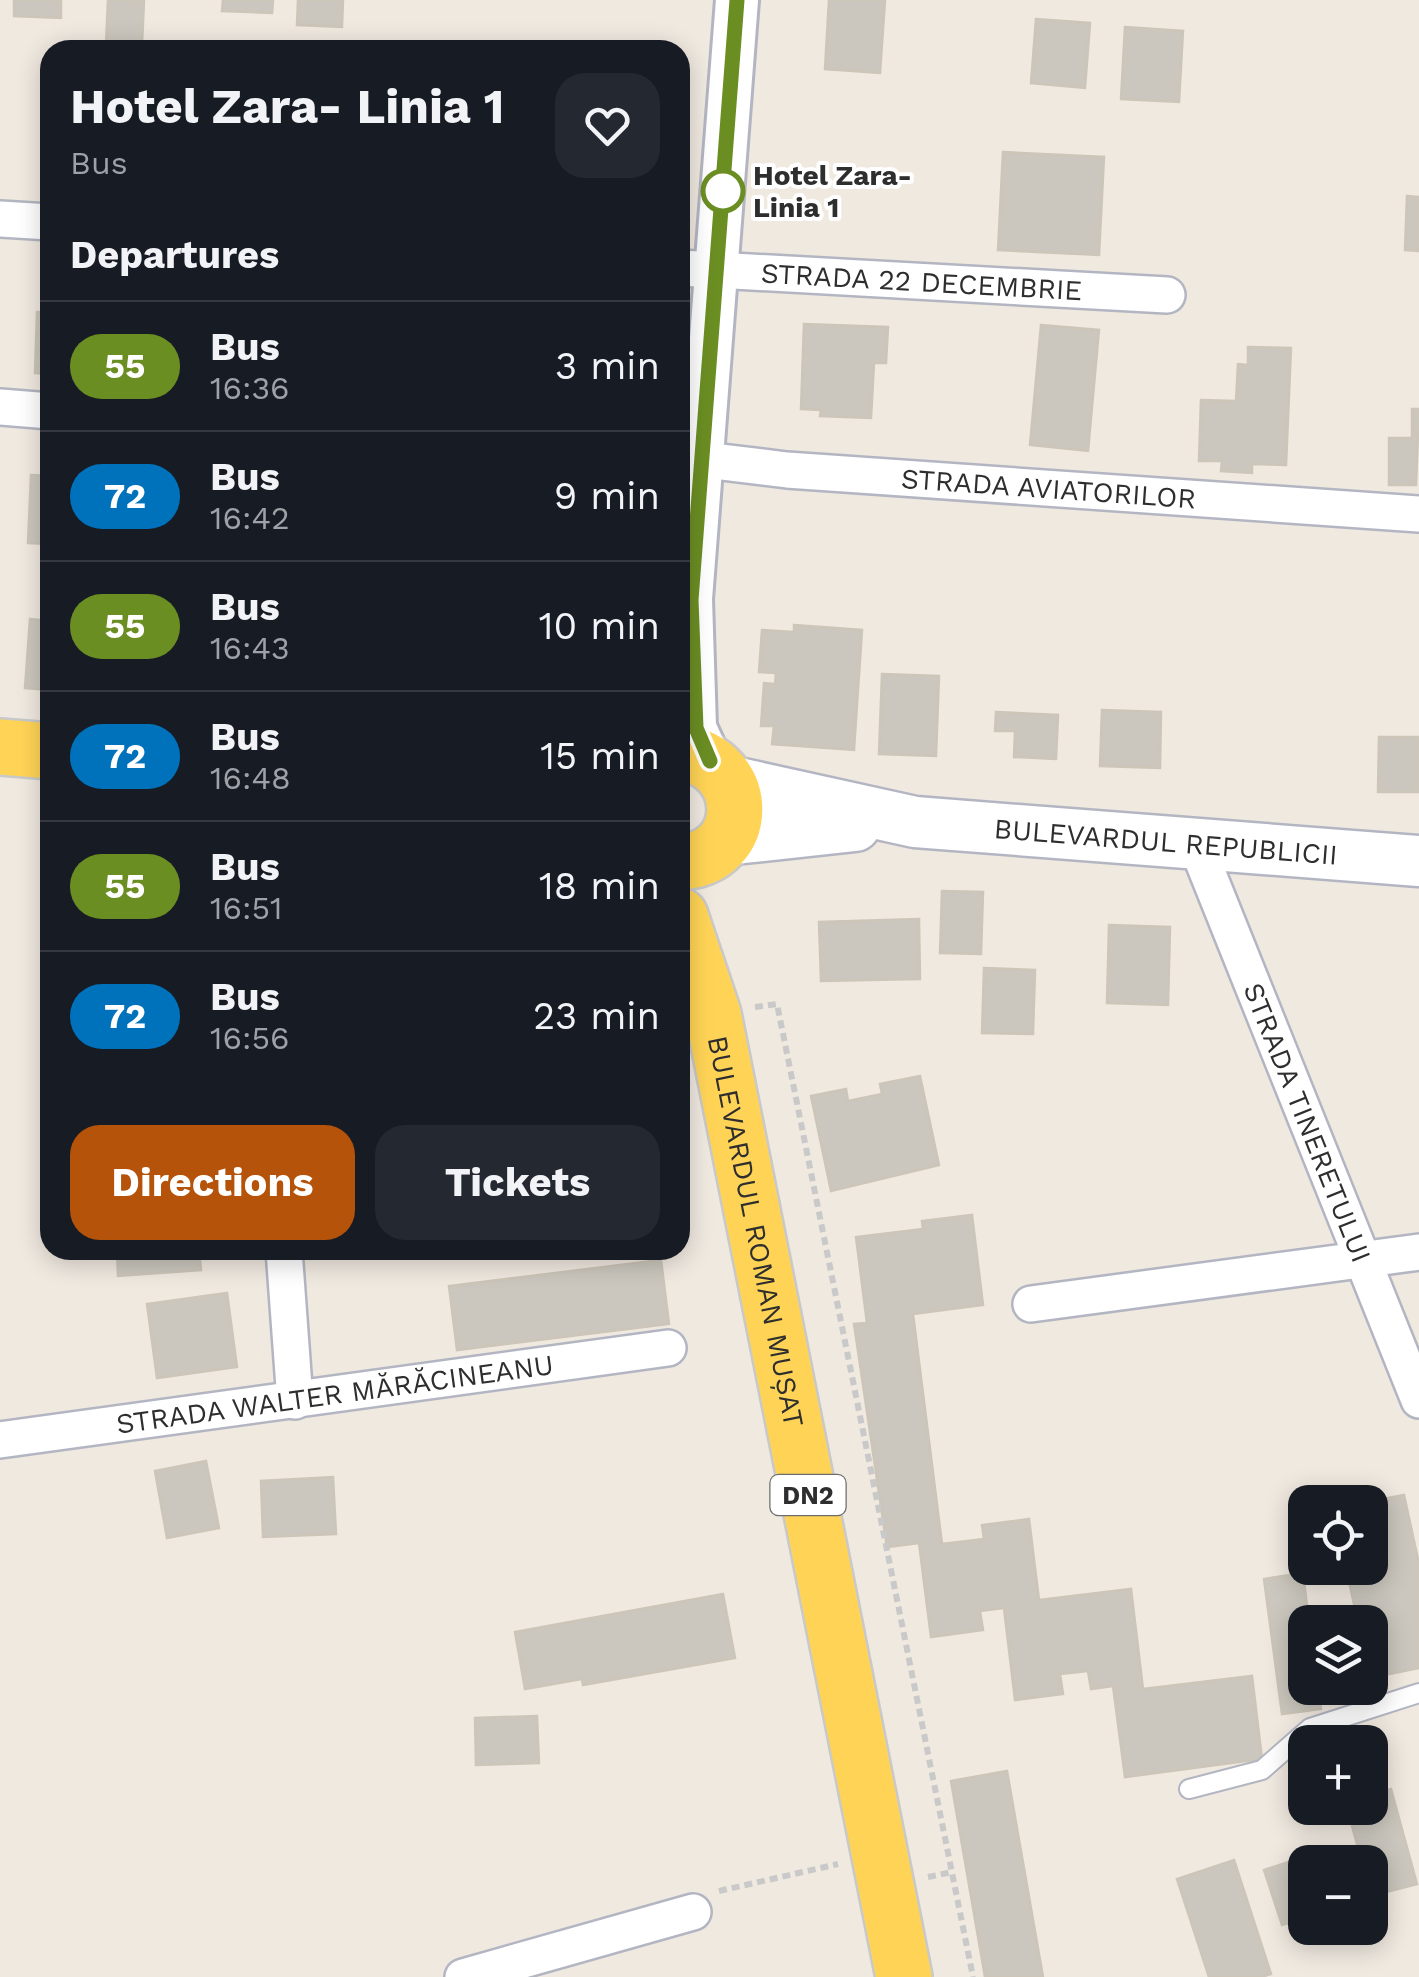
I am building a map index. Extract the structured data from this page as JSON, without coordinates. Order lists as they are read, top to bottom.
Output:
{
  "streets": {
    "main road": ["BULEVARDUL REPUBLICII", "BULEVARDUL ROMAN MUȘAT", "DN2"],
    "street": [
      "STRADA 22 DECEMBRIE",
      "STRADA AVIATORILOR",
      "STRADA TINERETULUI",
      "STRADA WALTER MĂRĂCINEANU"
    ]
  },
  "crossings": [
    ["BULEVARDUL REPUBLICII", "STRADA TINERETULUI"],
    ["BULEVARDUL REPUBLICII", "BULEVARDUL ROMAN MUȘAT"],
    ["BULEVARDUL REPUBLICII", "DN2"],
    ["BULEVARDUL ROMAN MUȘAT", "DN2"]
  ],
  "places": ["Hotel Zara- Linia 1"],
  "lines": ["bus line 55"],
  "page": {
    "heading": [
      ["Hotel Zara- Linia 1", "Bus"],
      "Departures"
    ],
    "list": [
      {
        "mark": "55",
        "name": "Bus",
        "note": "16:36",
        "value": "3 min"
      },
      {
        "mark": "72",
        "name": "Bus",
        "note": "16:42",
        "value": "9 min"
      },
      {
        "mark": "55",
        "name": "Bus",
        "note": "16:43",
        "value": "10 min"
      },
      {
        "mark": "72",
        "name": "Bus",
        "note": "16:48",
        "value": "15 min"
      },
      {
        "mark": "55",
        "name": "Bus",
        "note": "16:51",
        "value": "18 min"
      },
      {
        "mark": "72",
        "name": "Bus",
        "note": "16:56",
        "value": "23 min"
      }
    ],
    "buttons": ["Directions", "Tickets"],
    "map_buttons": ["+", "−"]
  }
}
